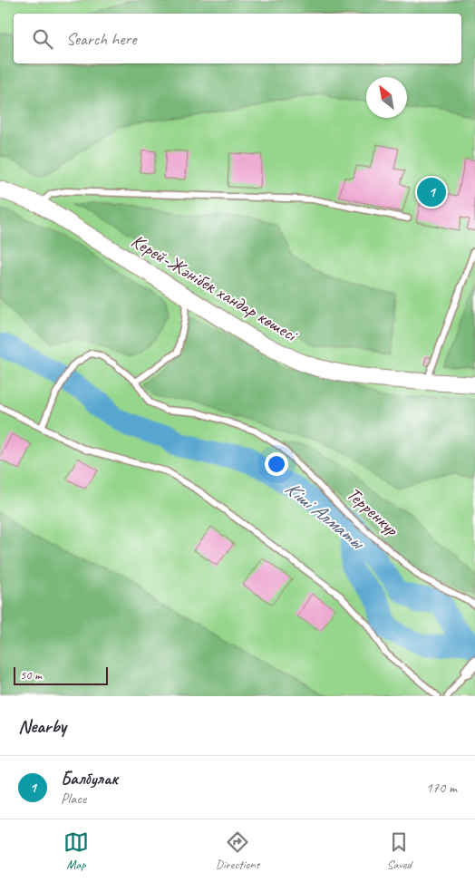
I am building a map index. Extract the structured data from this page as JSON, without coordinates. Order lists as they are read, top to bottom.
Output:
{
  "streets": {
    "main road": ["Керей-Жәнібек хандар көшесі"],
    "lane": ["Терренкур"]
  },
  "water": ["Кіші Алматы"],
  "scale_bar": "50 m",
  "north": "top left",
  "page": {
    "search": "Search here",
    "pins": "1",
    "scale": "50 m",
    "heading": "Nearby",
    "list": [
      {
        "mark": "1",
        "name": "Балбулак",
        "note": "Place",
        "value": "170 m"
      }
    ],
    "nav": ["Map", "Directions", "Saved"]
  }
}
